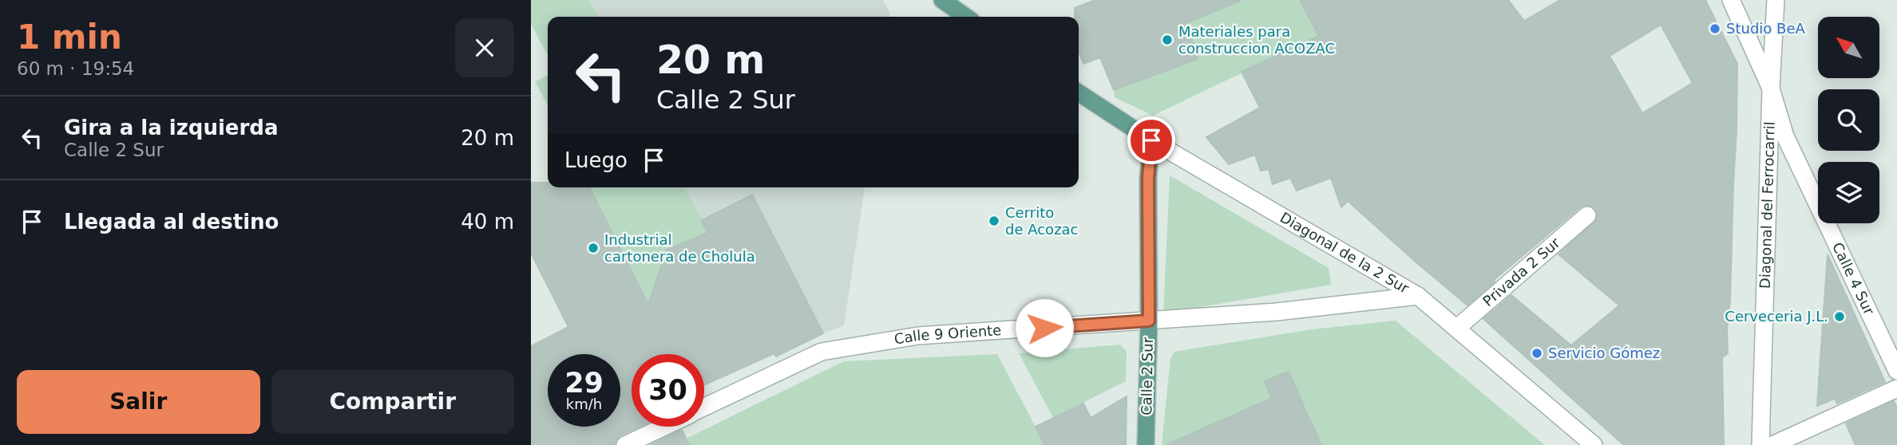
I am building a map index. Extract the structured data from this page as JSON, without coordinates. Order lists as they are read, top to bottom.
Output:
{
  "streets": {
    "main road": ["Diagonal de la 2 Sur", "Calle 2 Sur"],
    "street": [
      "Diagonal del Ferrocarril",
      "Privada 2 Sur",
      "Calle 4 Sur",
      "Calle 9 Oriente"
    ]
  },
  "crossings": [
    ["Diagonal del Ferrocarril", "Calle 4 Sur"],
    ["Diagonal de la 2 Sur", "Privada 2 Sur"],
    ["Diagonal de la 2 Sur", "Calle 9 Oriente"],
    ["Diagonal de la 2 Sur", "Calle 2 Sur"],
    ["Calle 9 Oriente", "Calle 2 Sur"]
  ],
  "places": [
    "Studio BeA",
    "Materiales para construccion ACOZAC",
    "Cerrito de Acozac",
    "Industrial cartonera de Cholula",
    "Cerveceria J.L.",
    "Servicio Gómez"
  ],
  "north": "top left",
  "page": {
    "heading": ["1 min", "60 m · 19:54"],
    "turn": ["20 m", "Calle 2 Sur"],
    "list": [
      {
        "name": "Gira a la izquierda",
        "note": "Calle 2 Sur",
        "value": "20 m"
      },
      {
        "name": "Llegada al destino",
        "value": "40 m"
      }
    ],
    "then": "Luego",
    "speed": "29 km/h",
    "limit": "30",
    "buttons": ["Salir", "Compartir"]
  }
}
